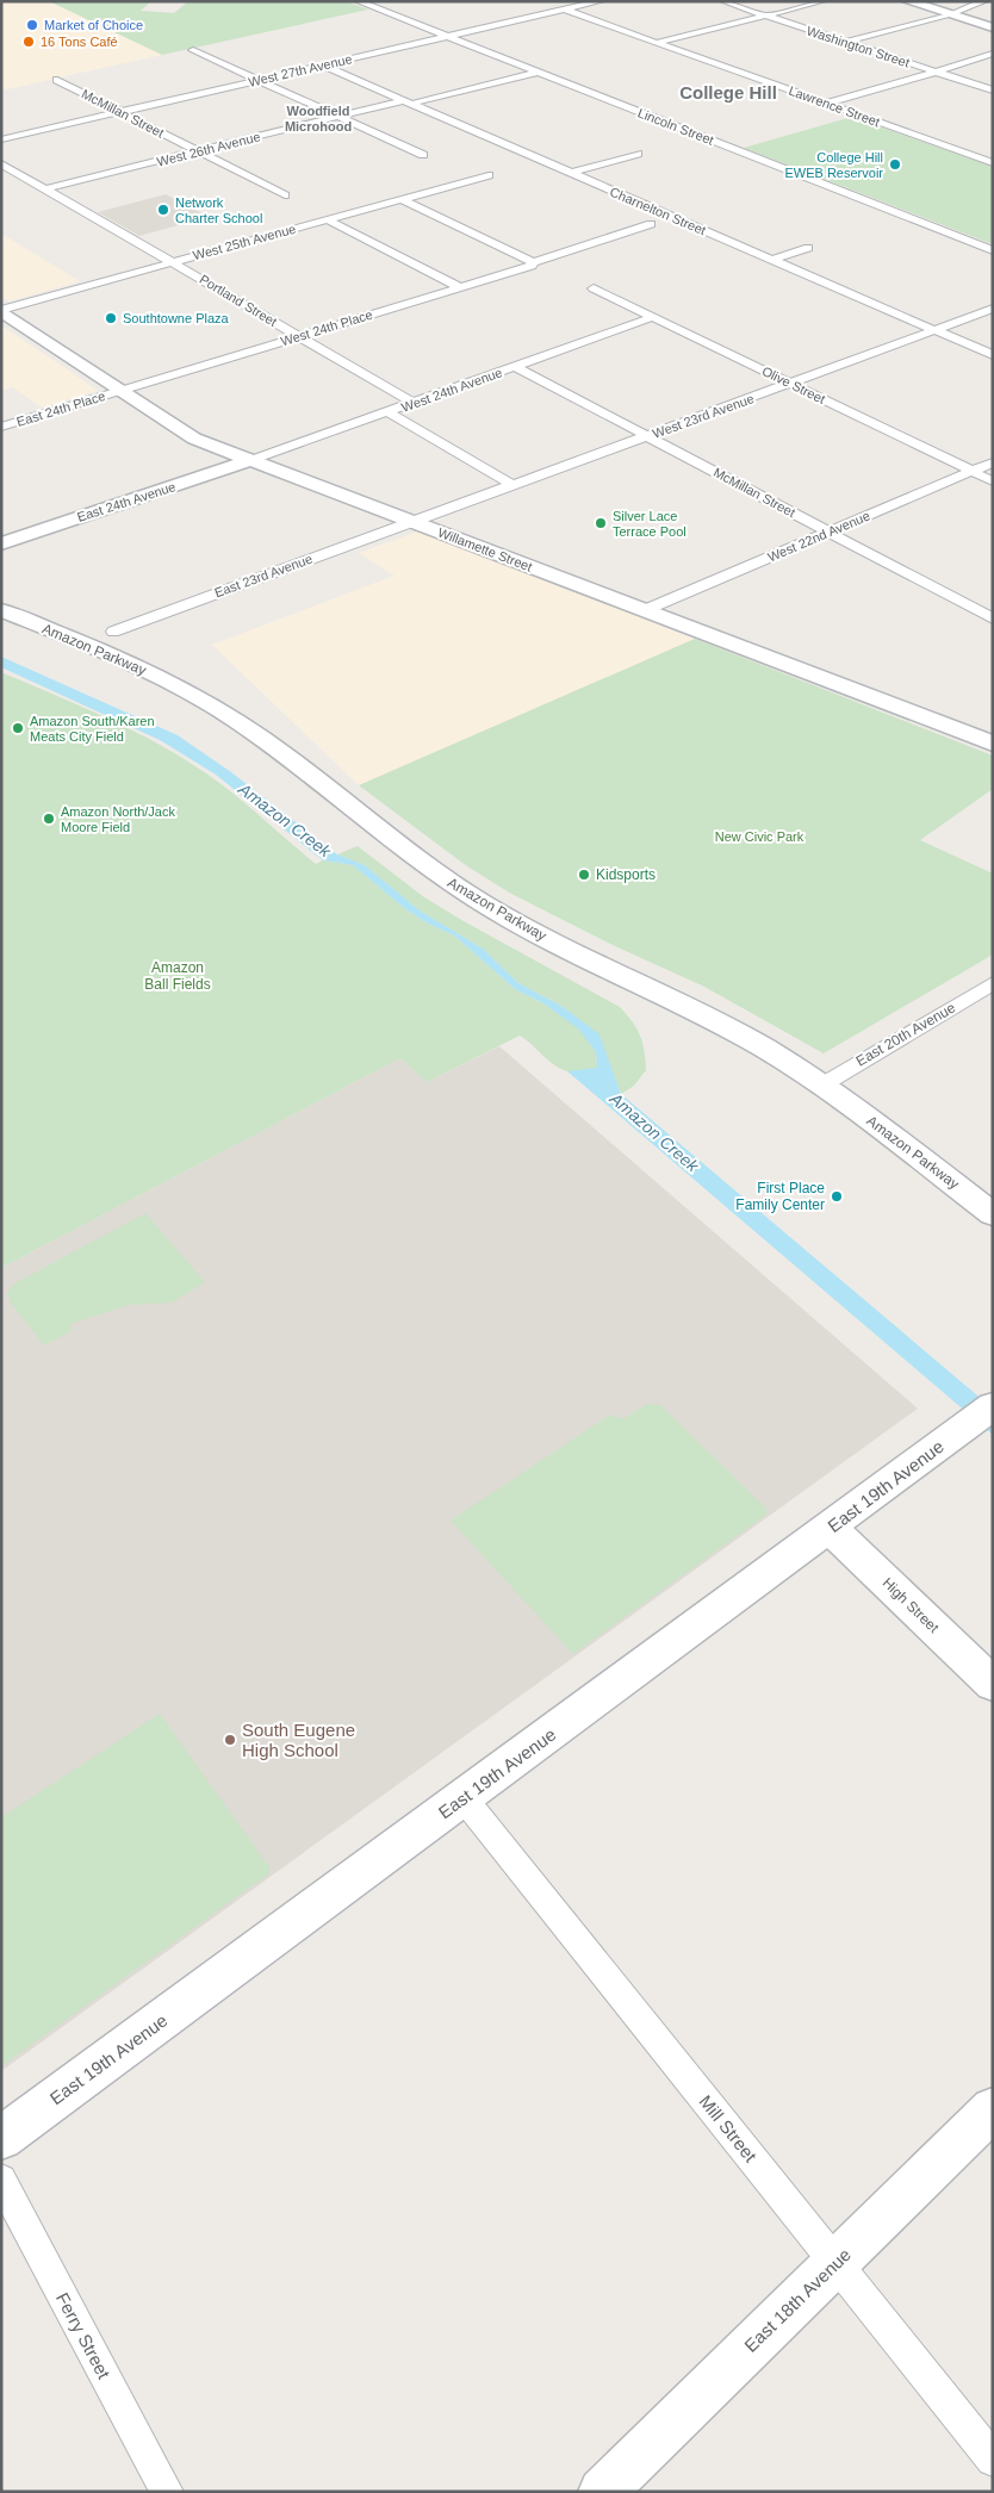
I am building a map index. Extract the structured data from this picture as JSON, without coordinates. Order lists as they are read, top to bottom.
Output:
{
  "streets": {
    "main road": [
      "East 24th Avenue",
      "Willamette Street",
      "Amazon Parkway",
      "East 19th Avenue",
      "High Street",
      "East 18th Avenue"
    ],
    "street": [
      "Washington Street",
      "West 27th Avenue",
      "Lawrence Street",
      "McMillan Street",
      "Lincoln Street",
      "West 26th Avenue",
      "Charnelton Street",
      "West 25th Avenue",
      "Portland Street",
      "West 24th Place",
      "Olive Street",
      "West 24th Avenue",
      "East 24th Place",
      "West 23rd Avenue",
      "West 22nd Avenue",
      "East 23rd Avenue",
      "East 20th Avenue",
      "Mill Street",
      "Ferry Street"
    ]
  },
  "crossings": [
    ["West 27th Avenue", "Lawrence Street"],
    ["West 27th Avenue", "McMillan Street"],
    ["West 27th Avenue", "Lincoln Street"],
    ["West 27th Avenue", "Charnelton Street"],
    ["McMillan Street", "West 26th Avenue"],
    ["McMillan Street", "West 24th Avenue"],
    ["McMillan Street", "West 23rd Avenue"],
    ["McMillan Street", "West 22nd Avenue"],
    ["Lincoln Street", "West 26th Avenue"],
    ["West 26th Avenue", "Charnelton Street"],
    ["West 26th Avenue", "Portland Street"],
    ["Charnelton Street", "West 23rd Avenue"],
    ["West 25th Avenue", "Portland Street"],
    ["West 25th Avenue", "Willamette Street"],
    ["Portland Street", "West 24th Place"],
    ["Portland Street", "West 24th Avenue"],
    ["West 24th Place", "East 24th Place"],
    ["West 24th Place", "Willamette Street"],
    ["Olive Street", "West 24th Avenue"],
    ["Olive Street", "West 23rd Avenue"],
    ["Olive Street", "West 22nd Avenue"],
    ["West 24th Avenue", "East 24th Avenue"],
    ["West 24th Avenue", "Willamette Street"],
    ["East 24th Place", "Willamette Street"],
    ["West 23rd Avenue", "Willamette Street"],
    ["West 23rd Avenue", "East 23rd Avenue"],
    ["East 24th Avenue", "Willamette Street"],
    ["West 22nd Avenue", "Willamette Street"],
    ["Willamette Street", "East 23rd Avenue"],
    ["Amazon Parkway", "East 20th Avenue"],
    ["East 19th Avenue", "High Street"],
    ["East 19th Avenue", "Mill Street"],
    ["Mill Street", "East 18th Avenue"]
  ],
  "districts": ["College Hill", "Woodfield Microhood"],
  "water": ["Amazon Creek"],
  "parks": ["New Civic Park", "Amazon Ball Fields"],
  "places": [
    "Market of Choice",
    "16 Tons Café",
    "College Hill EWEB Reservoir",
    "Network Charter School",
    "Southtowne Plaza",
    "Silver Lace Terrace Pool",
    "Amazon South/Karen Meats City Field",
    "Amazon North/Jack Moore Field",
    "Kidsports",
    "First Place Family Center",
    "South Eugene High School"
  ]
}
